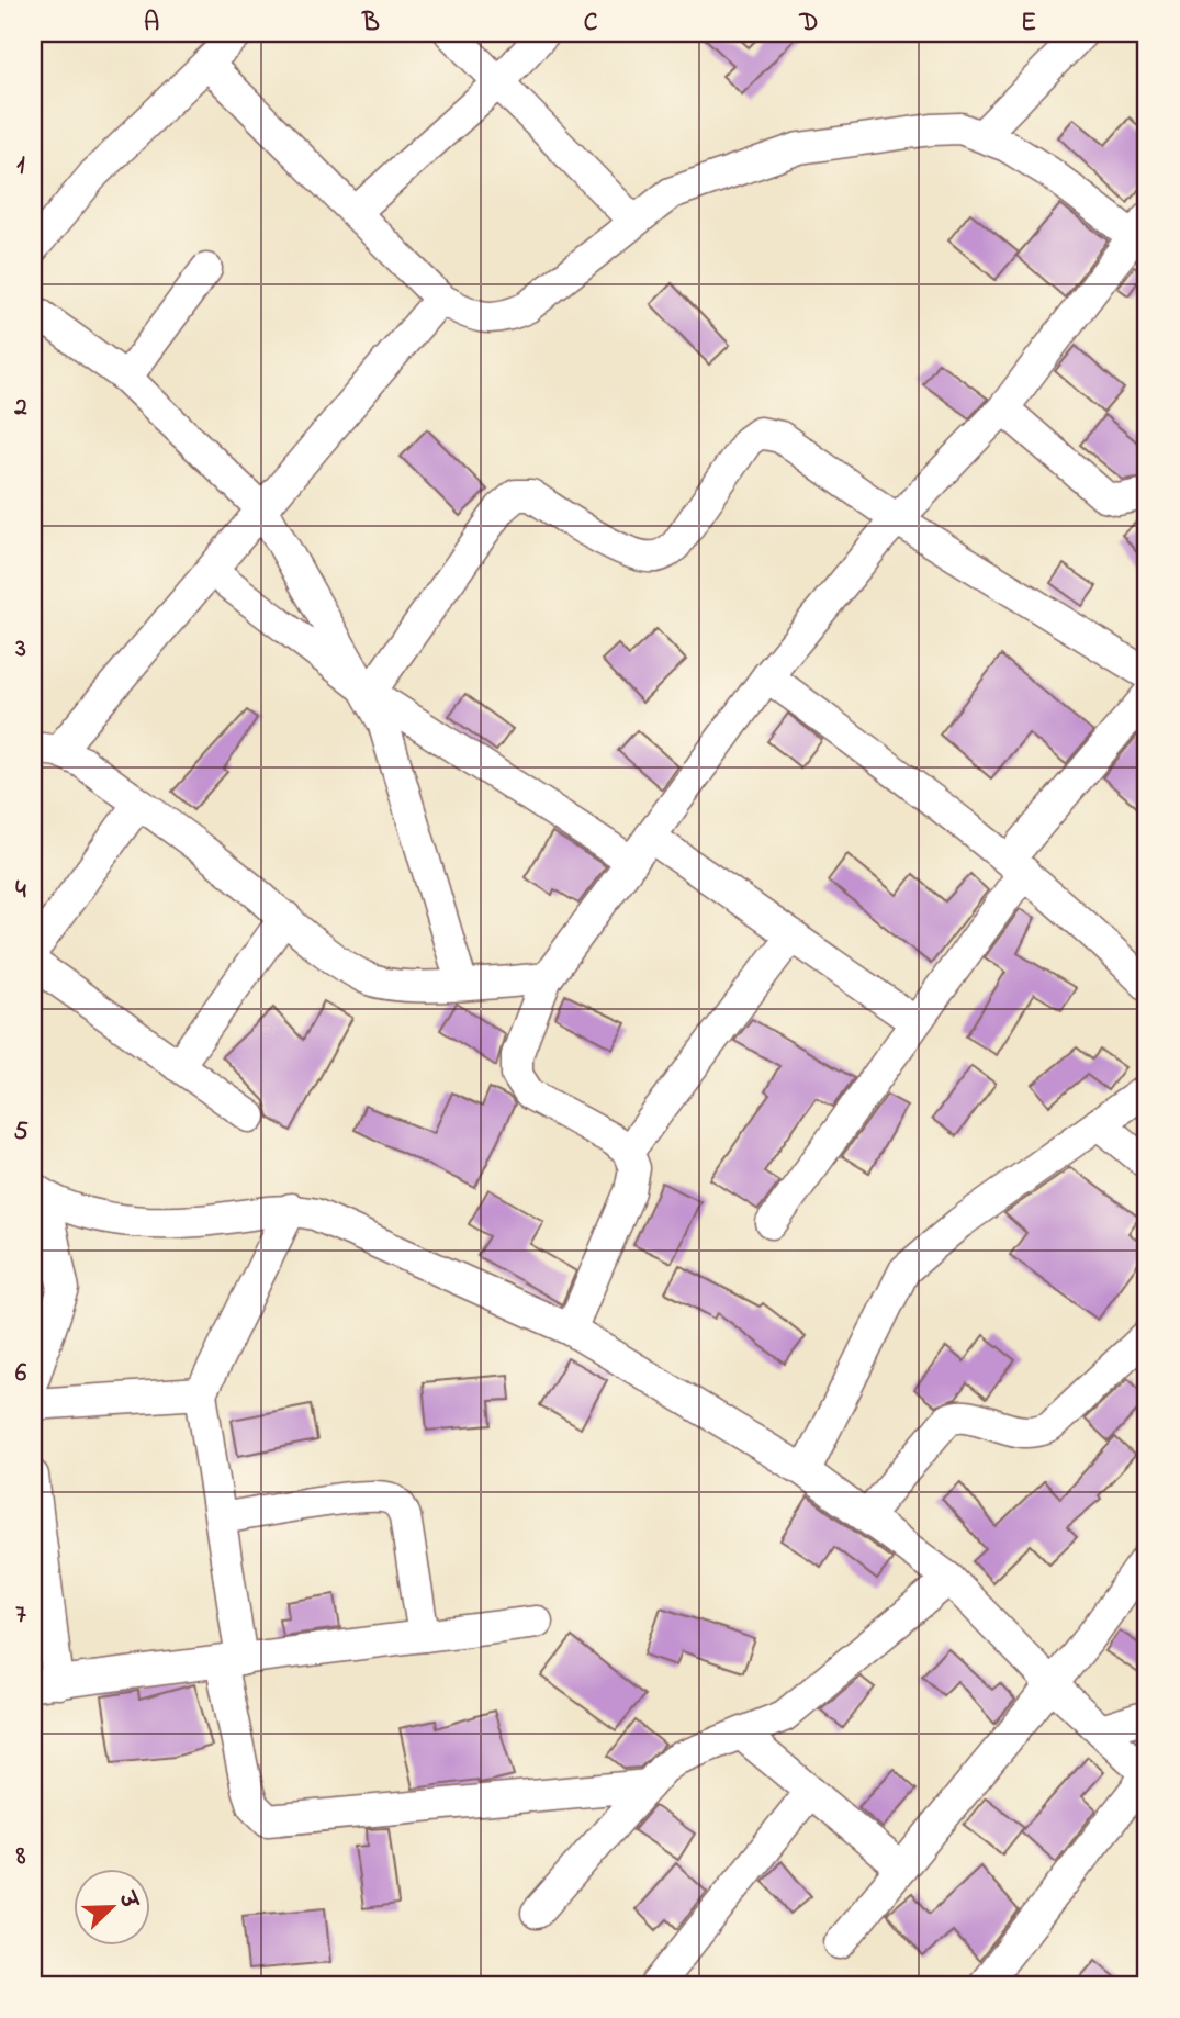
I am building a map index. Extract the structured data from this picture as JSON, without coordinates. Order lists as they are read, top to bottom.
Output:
{
  "north": "top right",
  "grid": {
    "columns": [
      "A",
      "B",
      "C",
      "D",
      "E"
    ],
    "rows": [
      "1",
      "2",
      "3",
      "4",
      "5",
      "6",
      "7",
      "8"
    ]
  }
}
